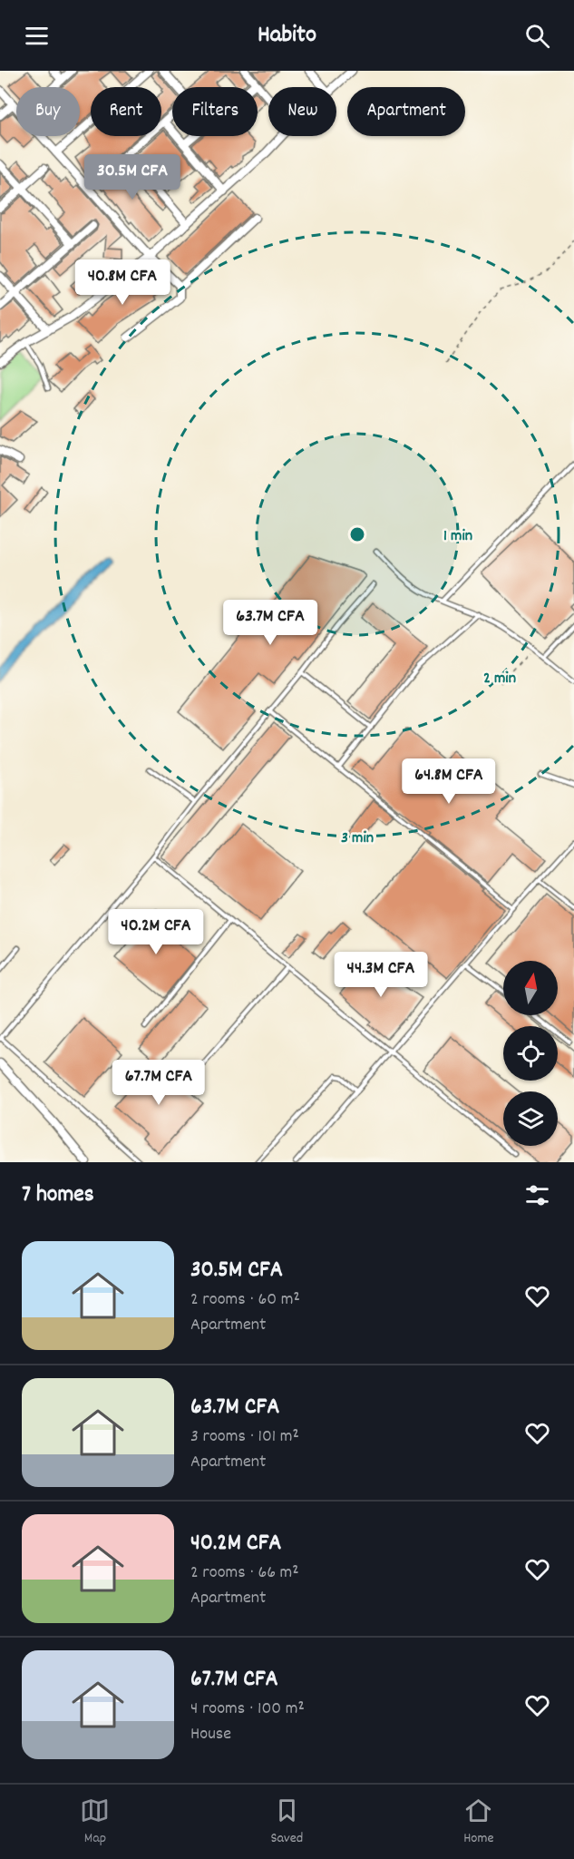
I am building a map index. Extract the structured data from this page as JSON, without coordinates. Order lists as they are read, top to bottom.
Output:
{
  "north": "top",
  "page": {
    "header": "Habito",
    "chip": [
      "Buy",
      "Rent",
      "Filters",
      "New",
      "Apartment"
    ],
    "price": [
      "30.5M CFA",
      "40.8M CFA",
      "63.7M CFA",
      "64.8M CFA",
      "40.2M CFA",
      "44.3M CFA",
      "67.7M CFA"
    ],
    "heading": "7 homes",
    "list": [
      {
        "name": "30.5M CFA",
        "note": "2 rooms · 60 m² · Apartment"
      },
      {
        "name": "63.7M CFA",
        "note": "3 rooms · 101 m² · Apartment"
      },
      {
        "name": "40.2M CFA",
        "note": "2 rooms · 66 m² · Apartment"
      },
      {
        "name": "67.7M CFA",
        "note": "4 rooms · 100 m² · House"
      }
    ],
    "tabs": ["Map", "Saved", "Home"]
  },
  "rings": ["1 min", "2 min", "3 min"]
}
